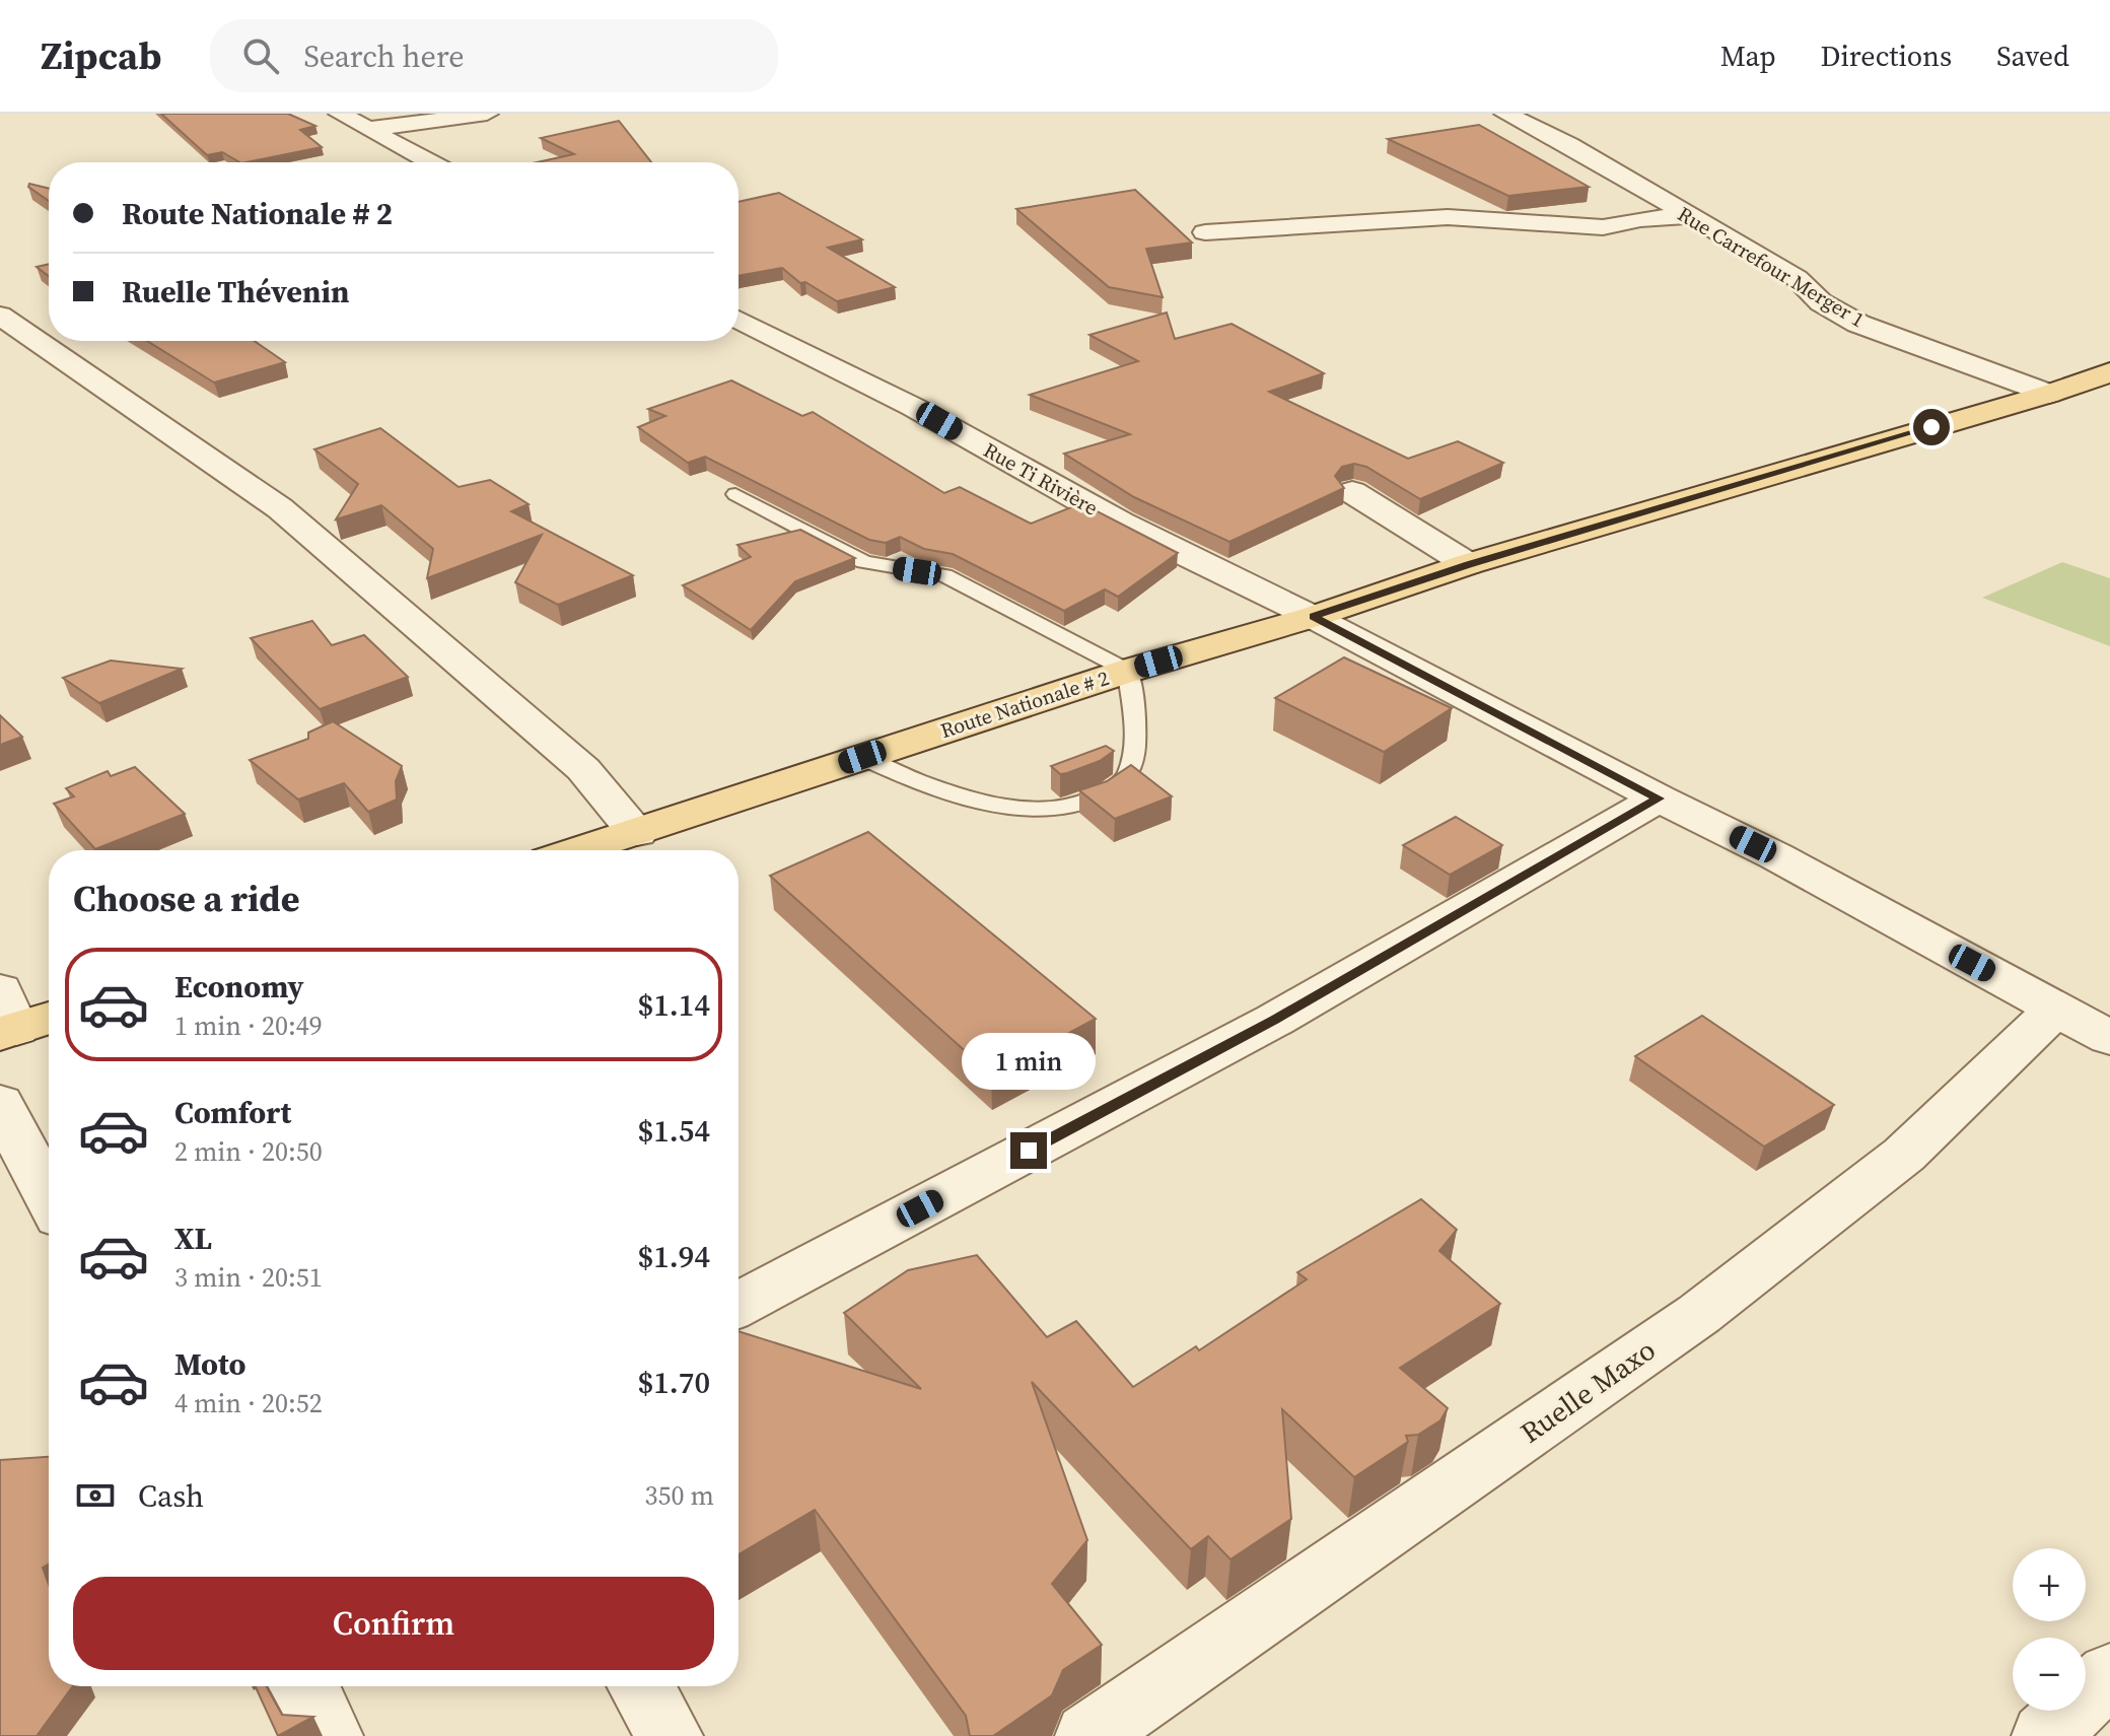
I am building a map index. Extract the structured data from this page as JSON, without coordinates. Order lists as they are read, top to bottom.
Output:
{
  "streets": {
    "main road": ["Route Nationale # 2"],
    "street": ["Rue Carrefour Merger 1", "Rue Ti Rivière", "Ruelle Maxo"]
  },
  "crossings": [
    ["Rue Carrefour Merger 1", "Route Nationale # 2"],
    ["Rue Ti Rivière", "Route Nationale # 2"],
    ["Rue Ti Rivière", "Ruelle Maxo"]
  ],
  "page": {
    "header": "Zipcab",
    "search": "Search here",
    "nav": ["Map", "Directions", "Saved"],
    "banner": ["Route Nationale # 2", "Ruelle Thévenin"],
    "heading": "Choose a ride",
    "list": [
      {
        "name": "Economy",
        "note": "1 min · 20:49",
        "value": "$1.14"
      },
      {
        "name": "Comfort",
        "note": "2 min · 20:50",
        "value": "$1.54"
      },
      {
        "name": "XL",
        "note": "3 min · 20:51",
        "value": "$1.94"
      },
      {
        "name": "Moto",
        "note": "4 min · 20:52",
        "value": "$1.70"
      }
    ],
    "bubble": "1 min",
    "pay": ["Cash", "350 m"],
    "map_buttons": ["+", "−"],
    "buttons": "Confirm"
  }
}
